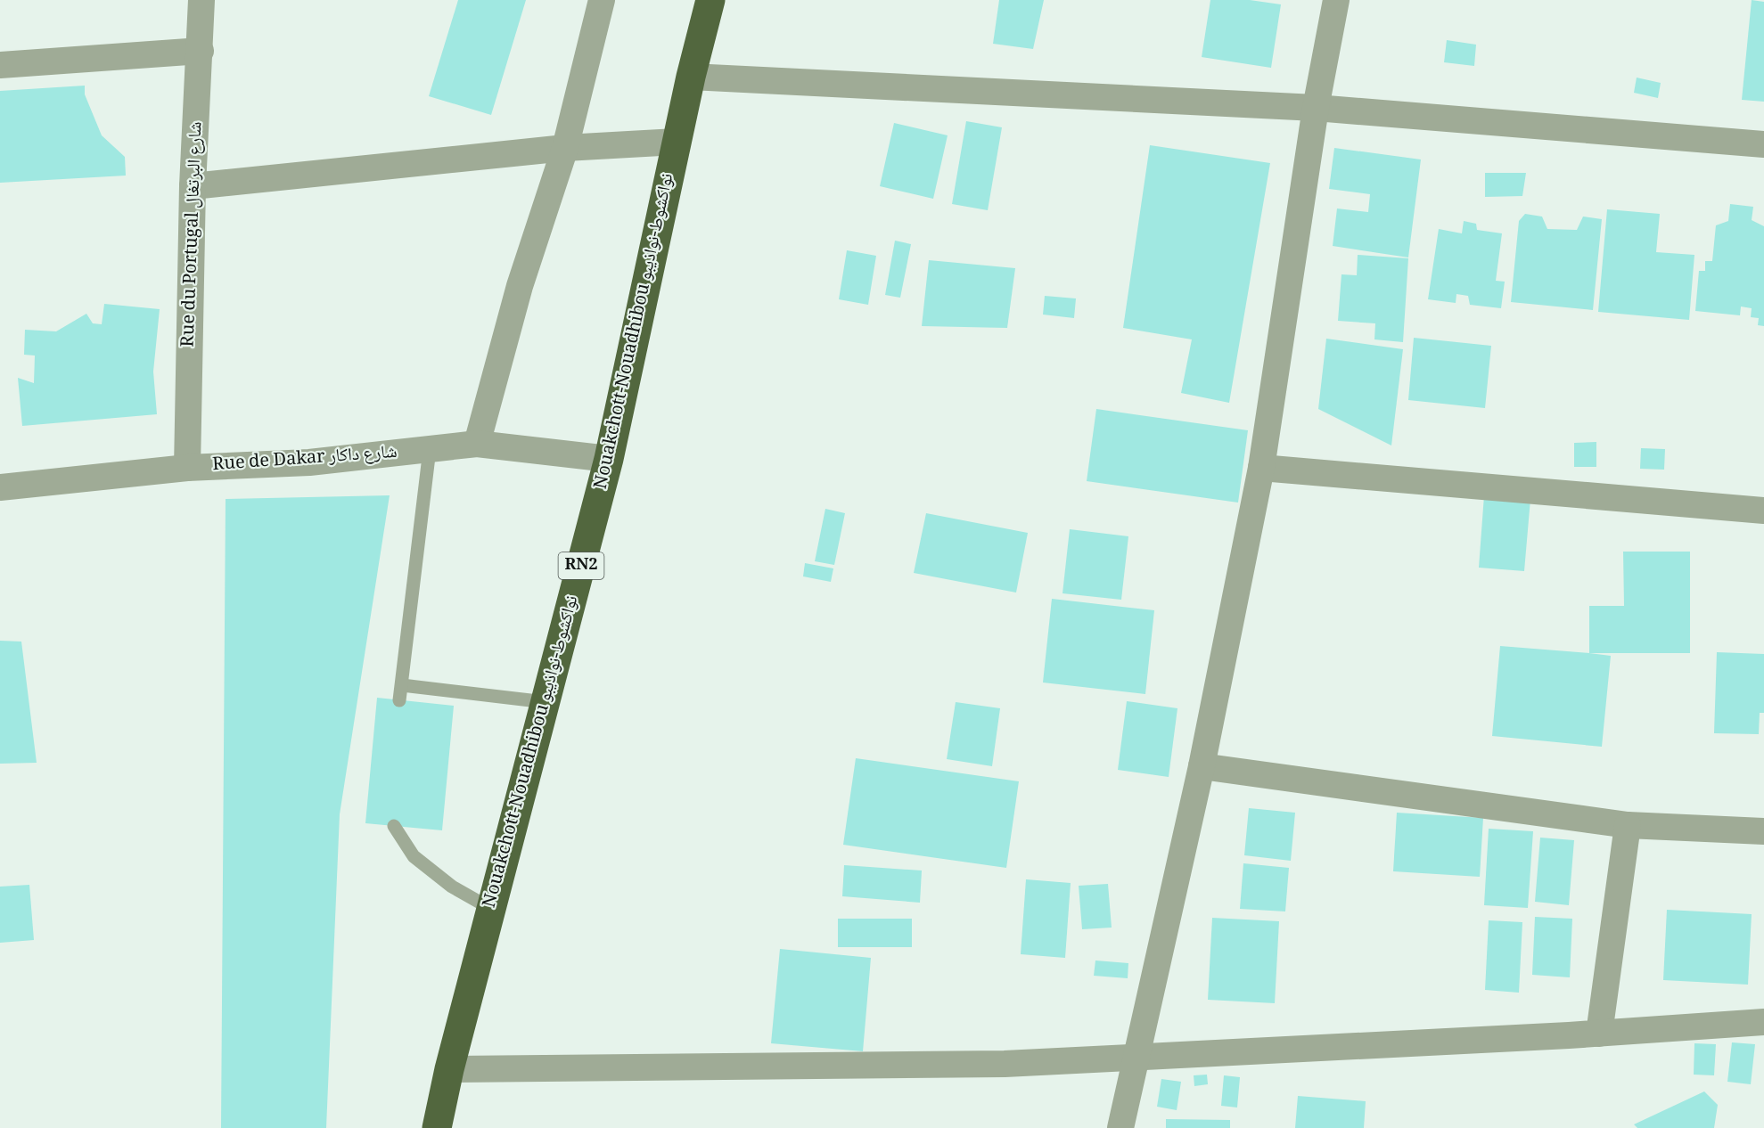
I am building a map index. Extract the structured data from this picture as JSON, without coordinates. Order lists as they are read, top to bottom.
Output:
{
  "streets": {
    "highway": ["Nouakchott-Nouadhibou نواكشوط-نواذيبو", "RN2"],
    "street": ["Rue du Portugal شارع البرتغال", "Rue de Dakar شارع داكار"]
  },
  "crossings": [
    ["Rue du Portugal شارع البرتغال", "Rue de Dakar شارع داكار"],
    ["Nouakchott-Nouadhibou نواكشوط-نواذيبو", "Rue de Dakar شارع داكار"]
  ]
}
